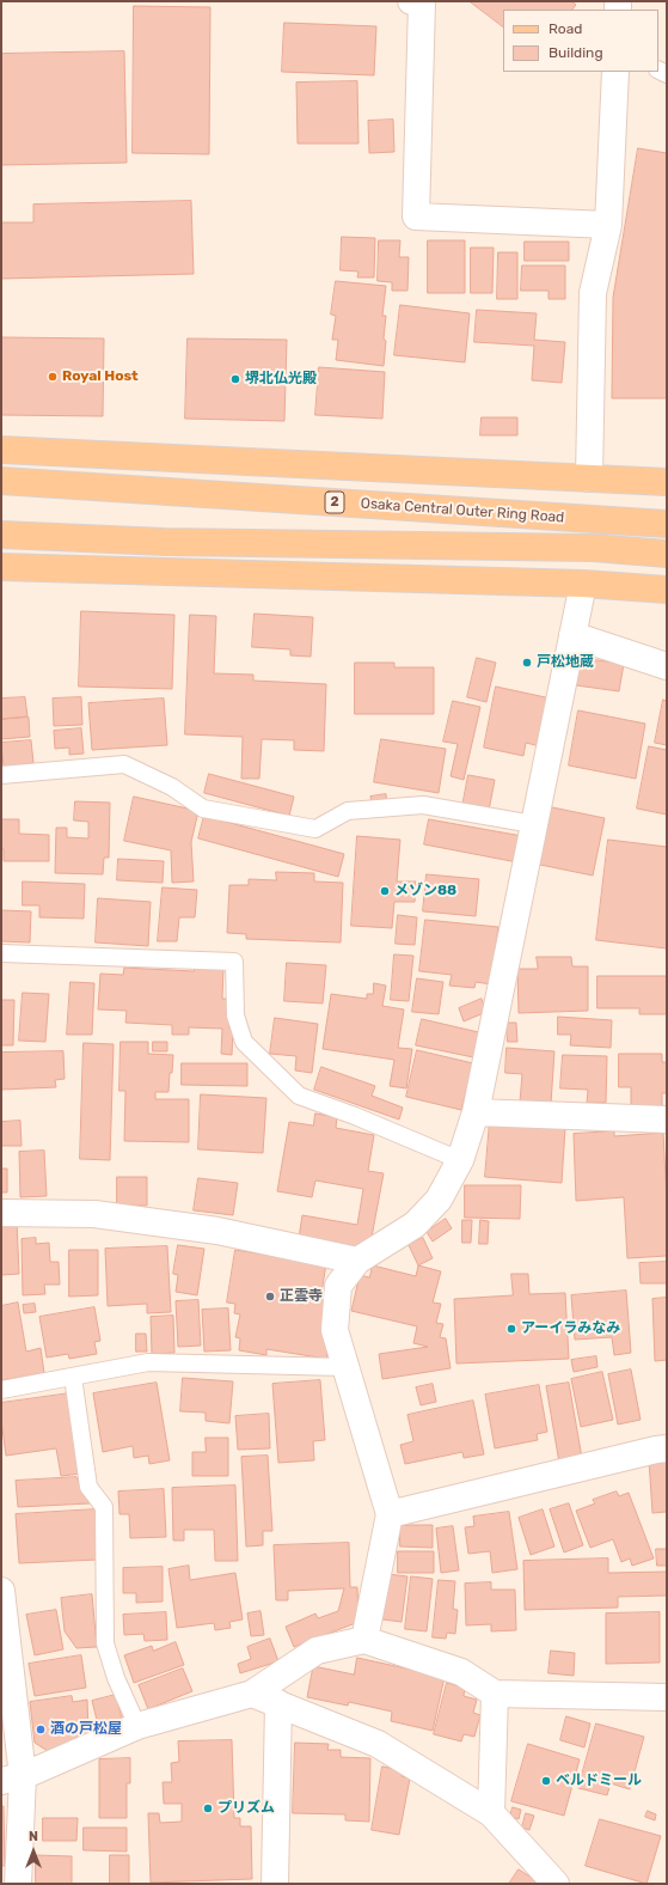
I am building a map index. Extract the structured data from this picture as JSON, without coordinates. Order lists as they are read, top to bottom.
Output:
{
  "streets": {
    "main road": ["2", "Osaka Central Outer Ring Road"]
  },
  "places": [
    "Royal Host",
    "堺北仏光殿",
    "戸松地蔵",
    "メゾン88",
    "正雲寺",
    "アーイラみなみ",
    "酒の戸松屋",
    "ベルドミール",
    "プリズム"
  ],
  "legend": ["Road", "Building"],
  "north": "top"
}
